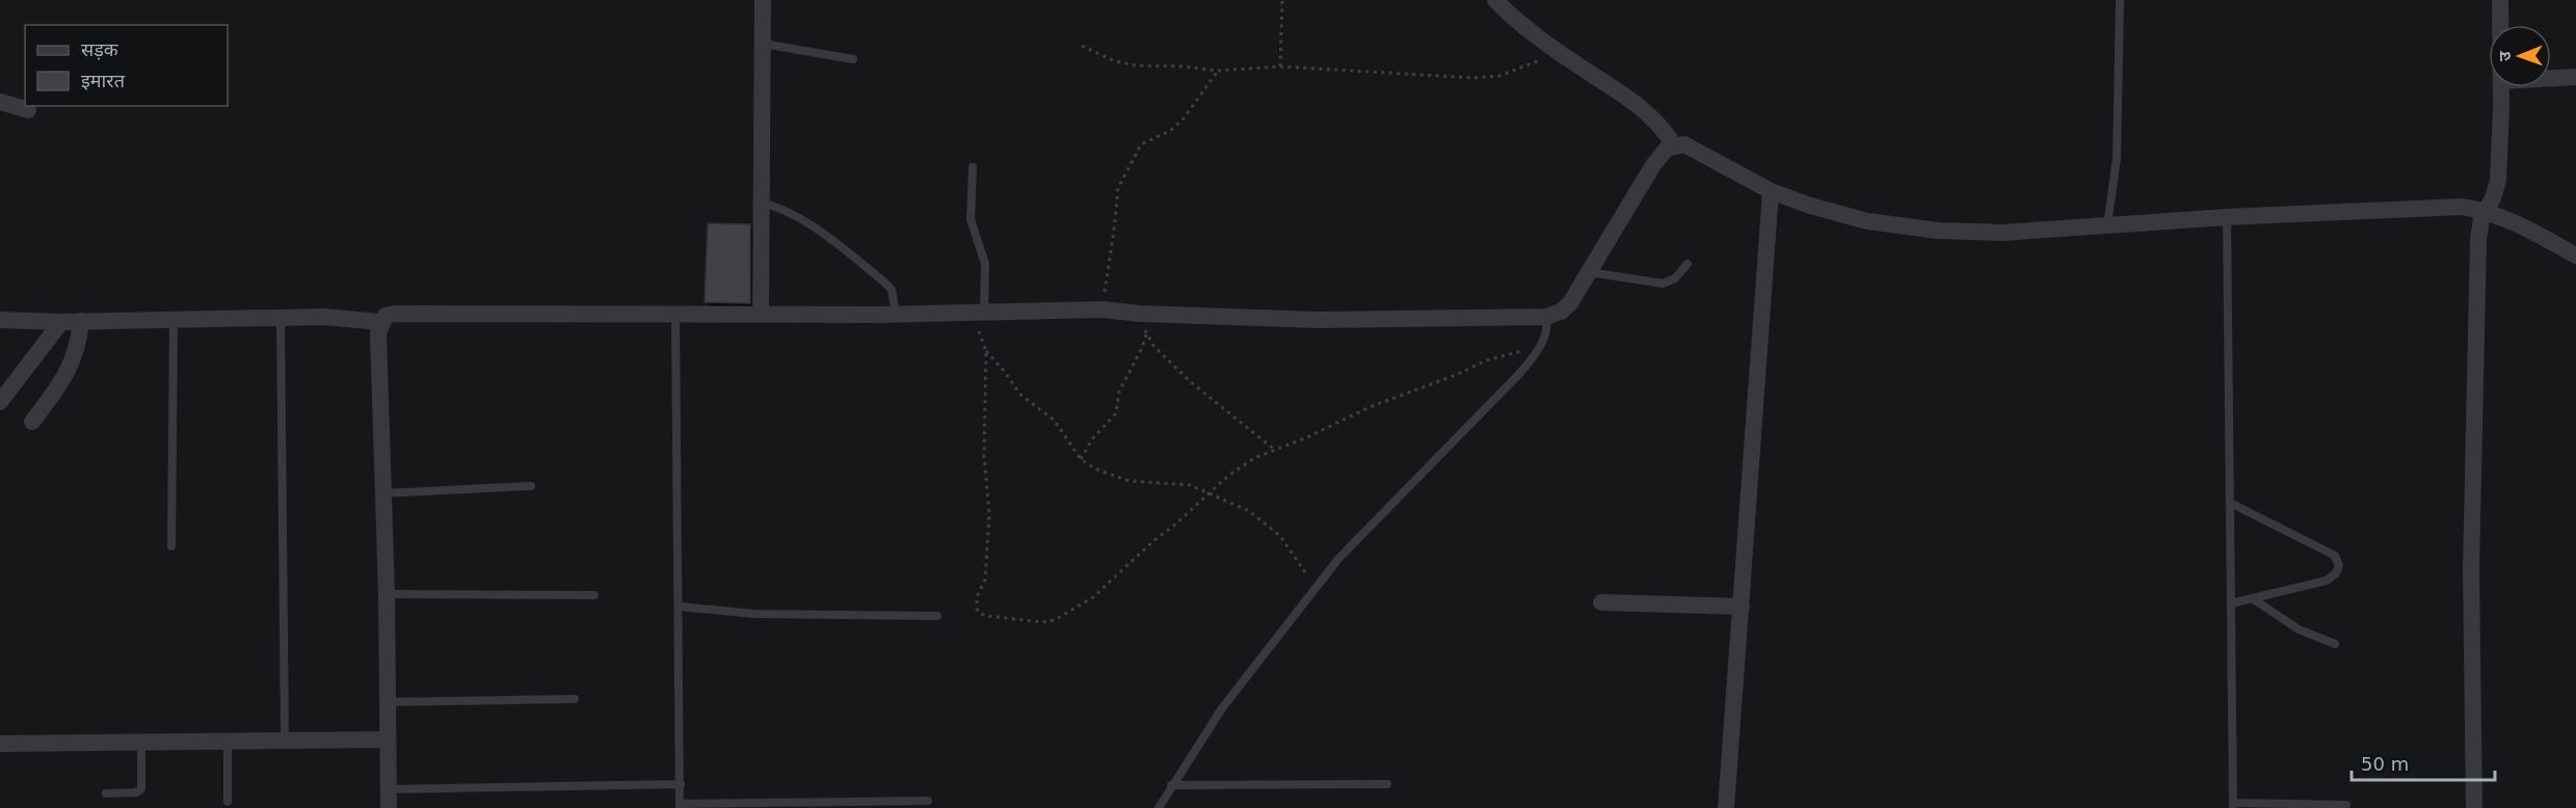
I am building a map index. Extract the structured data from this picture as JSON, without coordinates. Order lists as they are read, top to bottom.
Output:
{
  "legend": ["सड़क", "इमारत"],
  "scale_bar": "50 m",
  "north": "left"
}
